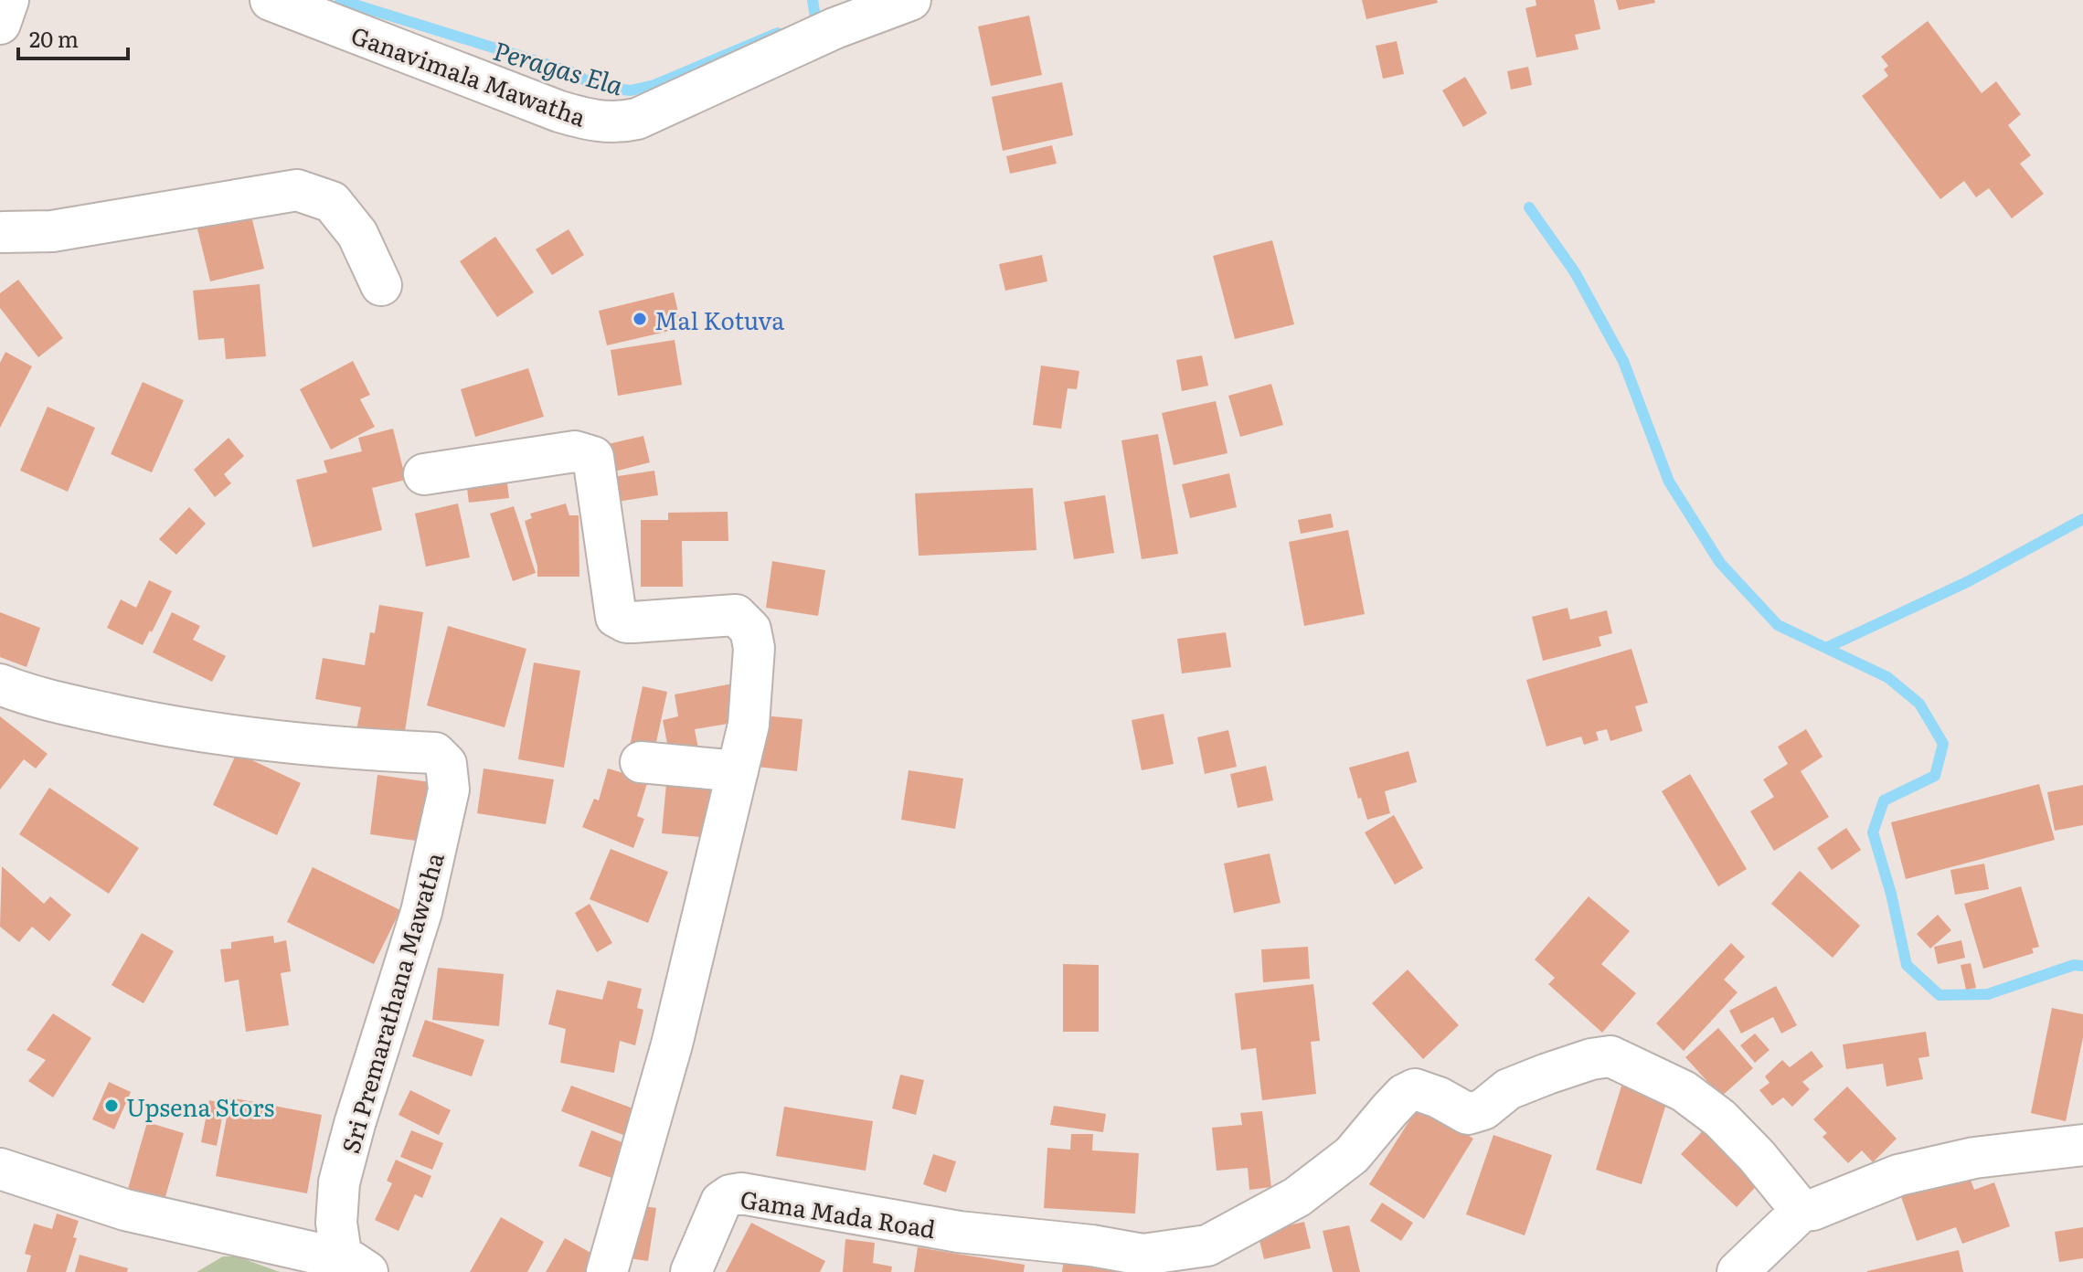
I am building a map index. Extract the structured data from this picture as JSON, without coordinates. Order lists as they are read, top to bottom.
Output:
{
  "streets": {
    "street": ["Ganavimala Mawatha", "Sri Premarathana Mawatha", "Gama Mada Road"]
  },
  "water": ["Peragas Ela"],
  "places": ["Mal Kotuva", "Upsena Stors"],
  "scale_bar": "20 m"
}
